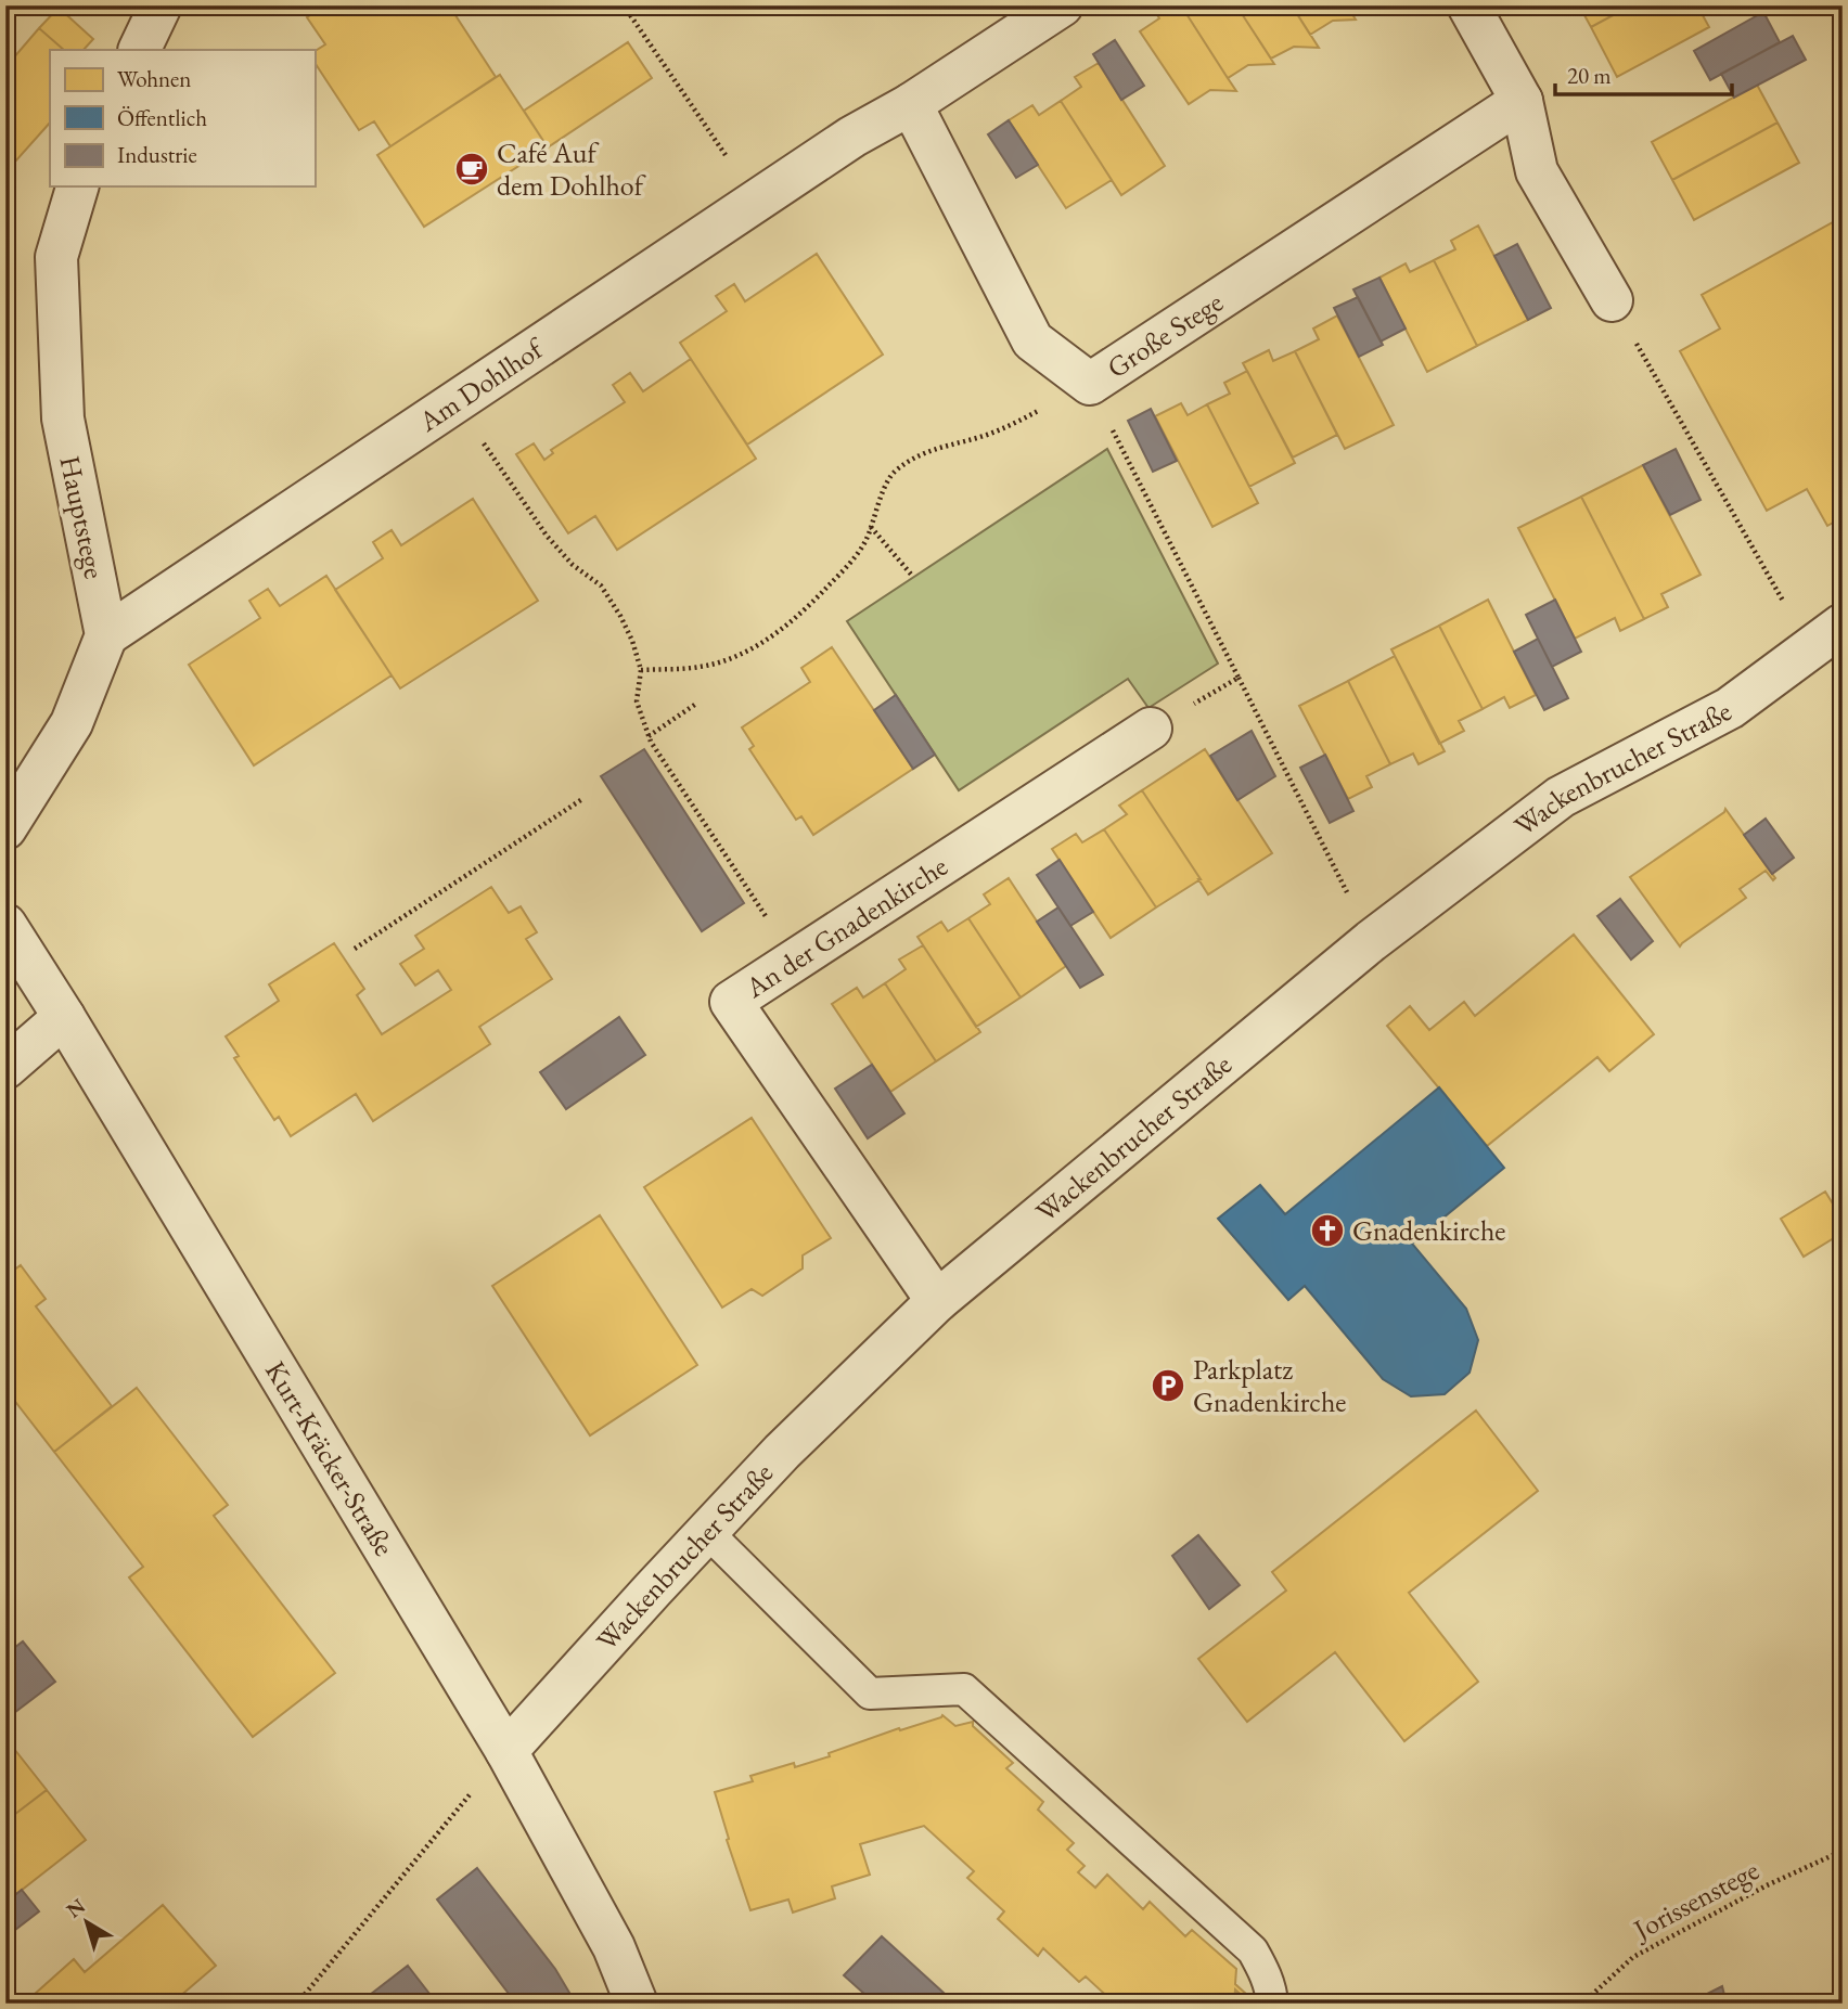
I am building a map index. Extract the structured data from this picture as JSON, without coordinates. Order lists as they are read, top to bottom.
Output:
{
  "streets": {
    "street": [
      "Große Stege",
      "Am Dohlhof",
      "Hauptstege",
      "Wackenbrucher Straße",
      "An der Gnadenkirche",
      "Kurt-Kräcker-Straße"
    ],
    "path": ["Jorissenstege"]
  },
  "crossings": [
    ["Große Stege", "Am Dohlhof"],
    ["Am Dohlhof", "Hauptstege"],
    ["Wackenbrucher Straße", "An der Gnadenkirche"],
    ["Wackenbrucher Straße", "Kurt-Kräcker-Straße"]
  ],
  "places": {
    "cafe": ["Café Auf dem Dohlhof"],
    "church": ["Gnadenkirche"],
    "parking": ["Parkplatz Gnadenkirche"]
  },
  "legend": ["Wohnen", "Öffentlich", "Industrie"],
  "scale_bar": "20 m",
  "north": "top left"
}
